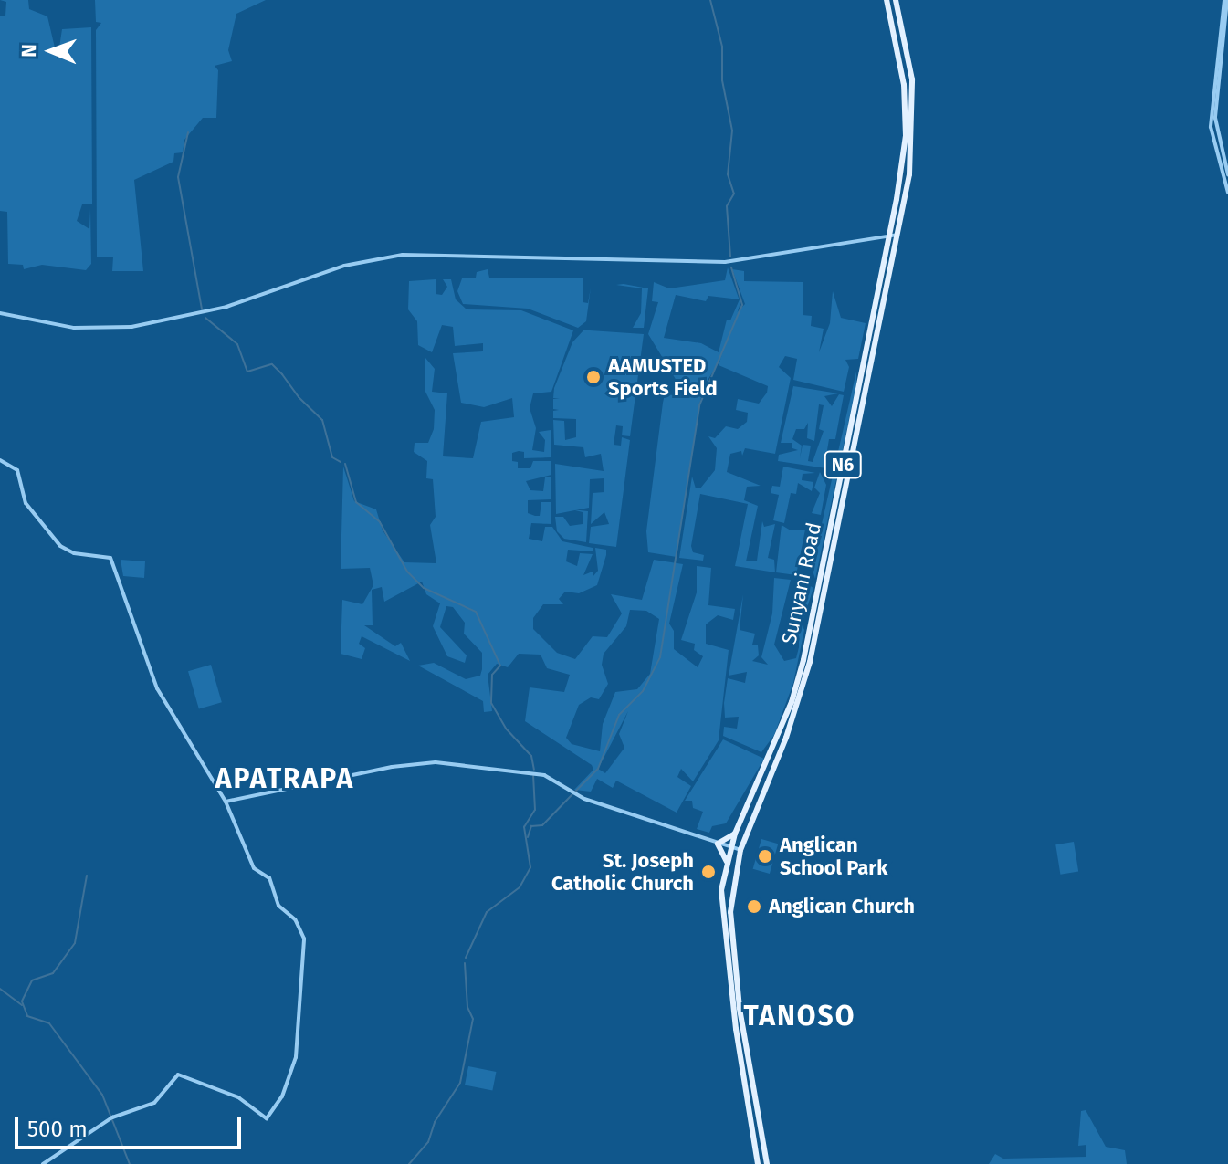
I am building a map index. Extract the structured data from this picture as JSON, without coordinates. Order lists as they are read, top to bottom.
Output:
{
  "streets": {
    "main road": ["N6", "Sunyani Road"]
  },
  "districts": ["APATRAPA", "TANOSO"],
  "places": [
    "AAMUSTED Sports Field",
    "Anglican School Park",
    "St. Joseph Catholic Church",
    "Anglican Church"
  ],
  "scale_bar": "500 m",
  "north": "left"
}
